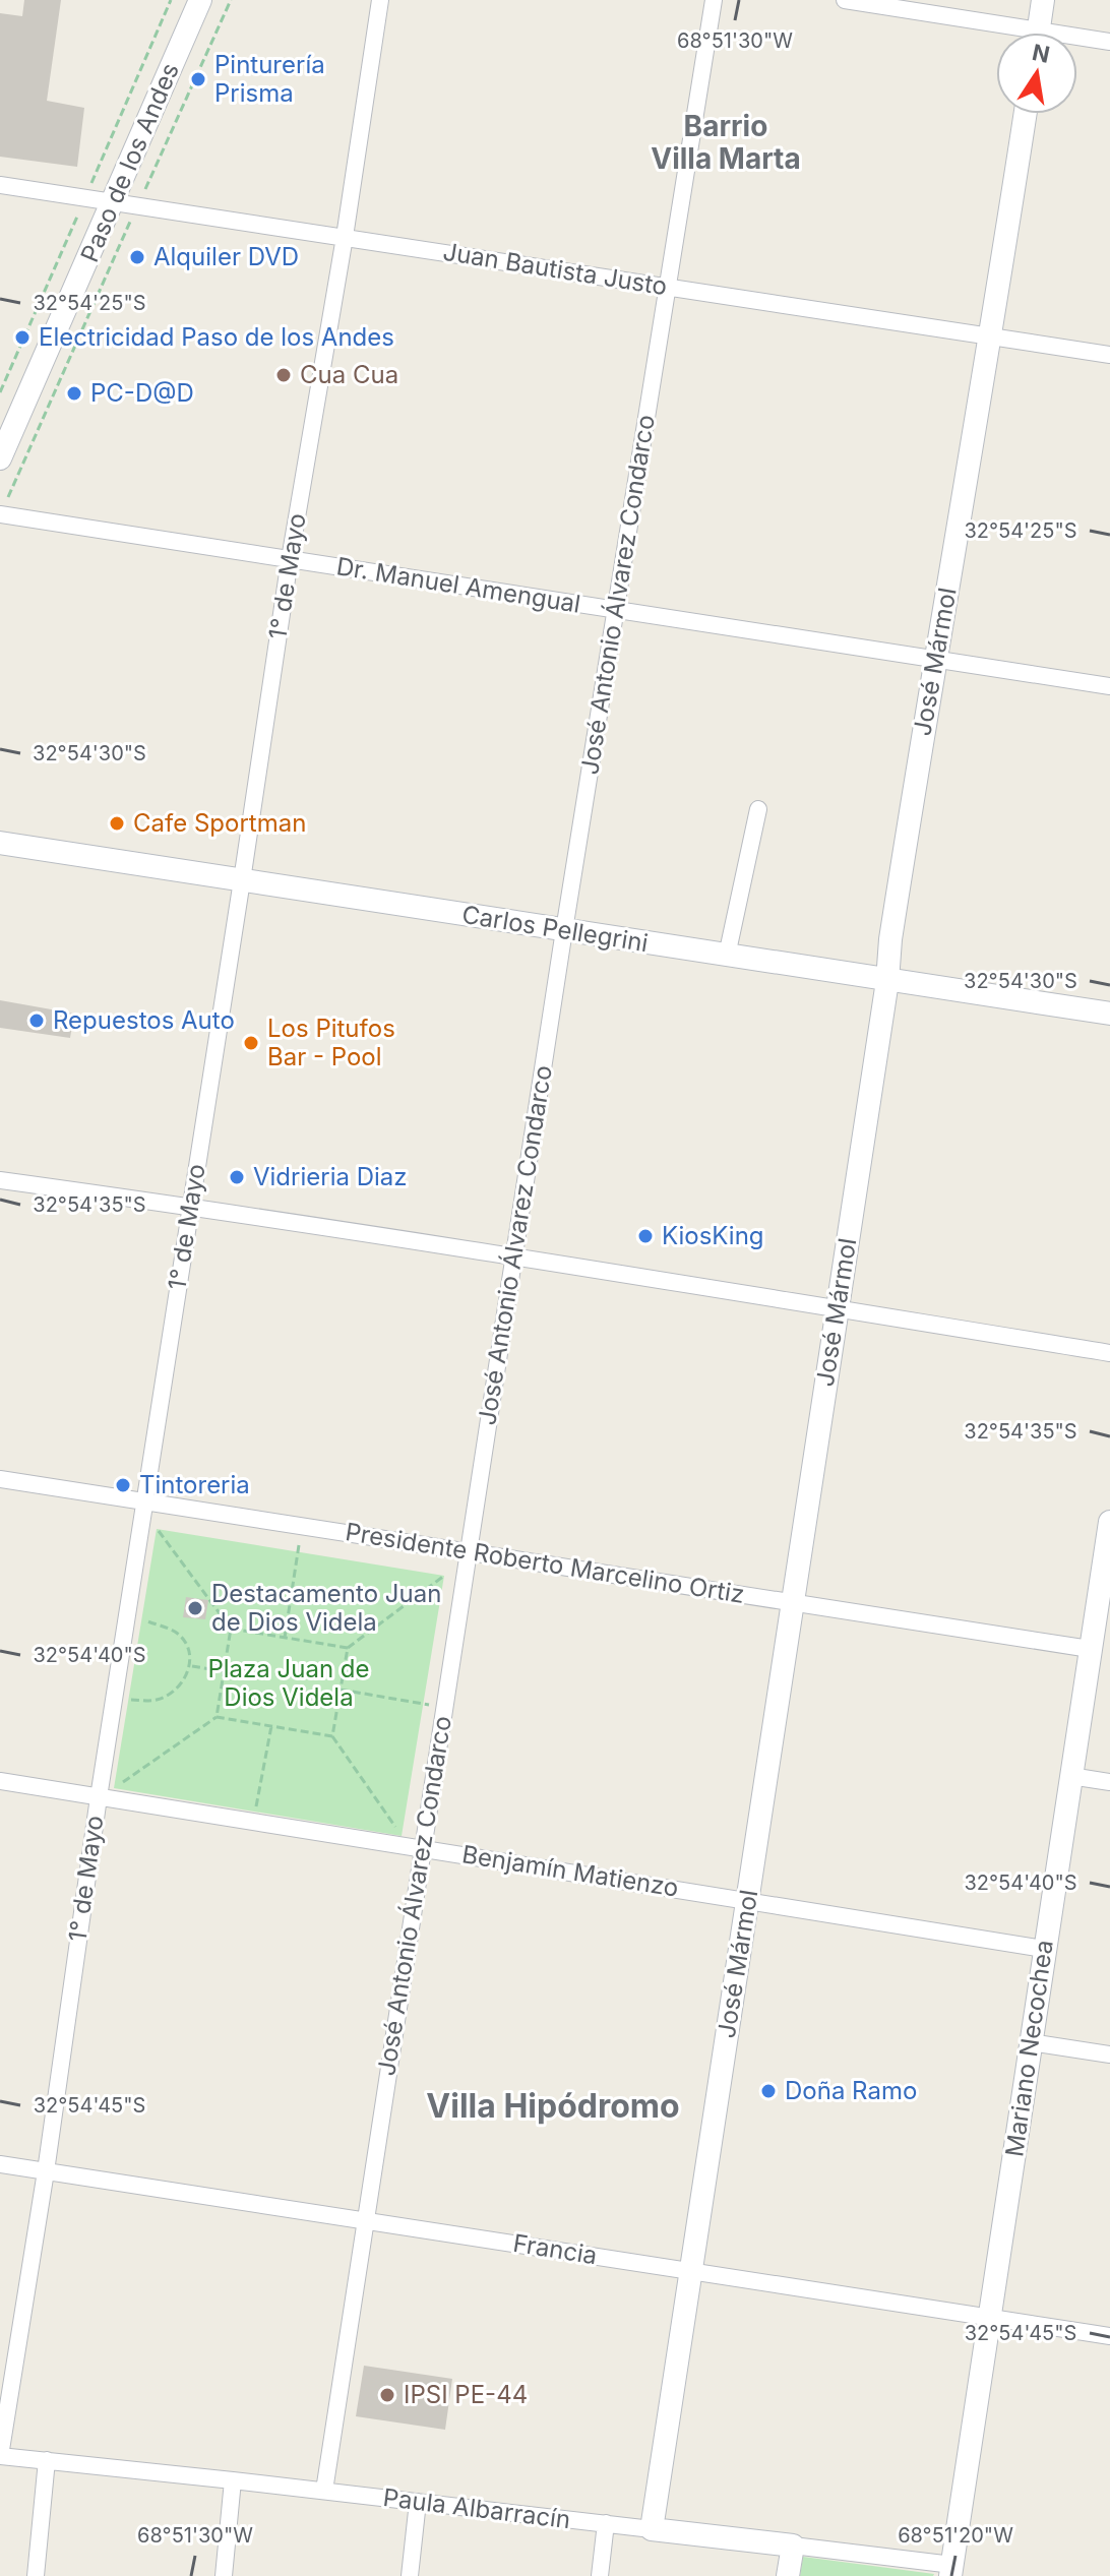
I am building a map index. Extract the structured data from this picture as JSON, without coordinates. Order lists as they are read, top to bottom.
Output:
{
  "streets": {
    "street": [
      "Paso de los Andes",
      "Juan Bautista Justo",
      "1° de Mayo",
      "Dr. Manuel Amengual",
      "José Antonio Álvarez Condarco",
      "José Mármol",
      "Carlos Pellegrini",
      "Presidente Roberto Marcelino Ortiz",
      "Benjamín Matienzo",
      "Mariano Necochea",
      "Francia",
      "Paula Albarracín"
    ]
  },
  "crossings": [
    ["Paso de los Andes", "Juan Bautista Justo"],
    ["Juan Bautista Justo", "1° de Mayo"],
    ["Juan Bautista Justo", "José Antonio Álvarez Condarco"],
    ["Juan Bautista Justo", "José Mármol"],
    ["1° de Mayo", "Dr. Manuel Amengual"],
    ["1° de Mayo", "Carlos Pellegrini"],
    ["1° de Mayo", "Presidente Roberto Marcelino Ortiz"],
    ["1° de Mayo", "Benjamín Matienzo"],
    ["1° de Mayo", "Francia"],
    ["1° de Mayo", "Paula Albarracín"],
    ["Dr. Manuel Amengual", "José Antonio Álvarez Condarco"],
    ["Dr. Manuel Amengual", "José Mármol"],
    ["José Antonio Álvarez Condarco", "Carlos Pellegrini"],
    ["José Antonio Álvarez Condarco", "Presidente Roberto Marcelino Ortiz"],
    ["José Antonio Álvarez Condarco", "Benjamín Matienzo"],
    ["José Antonio Álvarez Condarco", "Francia"],
    ["José Antonio Álvarez Condarco", "Paula Albarracín"],
    ["José Mármol", "Carlos Pellegrini"],
    ["José Mármol", "Presidente Roberto Marcelino Ortiz"],
    ["José Mármol", "Benjamín Matienzo"],
    ["José Mármol", "Francia"],
    ["José Mármol", "Paula Albarracín"],
    ["Presidente Roberto Marcelino Ortiz", "Mariano Necochea"],
    ["Benjamín Matienzo", "Mariano Necochea"],
    ["Mariano Necochea", "Francia"],
    ["Mariano Necochea", "Paula Albarracín"]
  ],
  "districts": ["Barrio Villa Marta", "Villa Hipódromo"],
  "parks": ["Plaza Juan de Dios Videla"],
  "places": [
    "Pinturería Prisma",
    "Alquiler DVD",
    "Electricidad Paso de los Andes",
    "Cua Cua",
    "PC-D@D",
    "Cafe Sportman",
    "Repuestos Auto",
    "Los Pitufos Bar - Pool",
    "Vidrieria Diaz",
    "KiosKing",
    "Tintoreria",
    "Destacamento Juan de Dios Videla",
    "Doña Ramo",
    "IPSI PE-44"
  ],
  "north": "top",
  "coordinates": [
    "68°51'30\"W",
    "32°54'25\"S",
    "32°54'30\"S",
    "32°54'35\"S",
    "32°54'40\"S",
    "32°54'45\"S",
    "68°51'20\"W"
  ]
}
